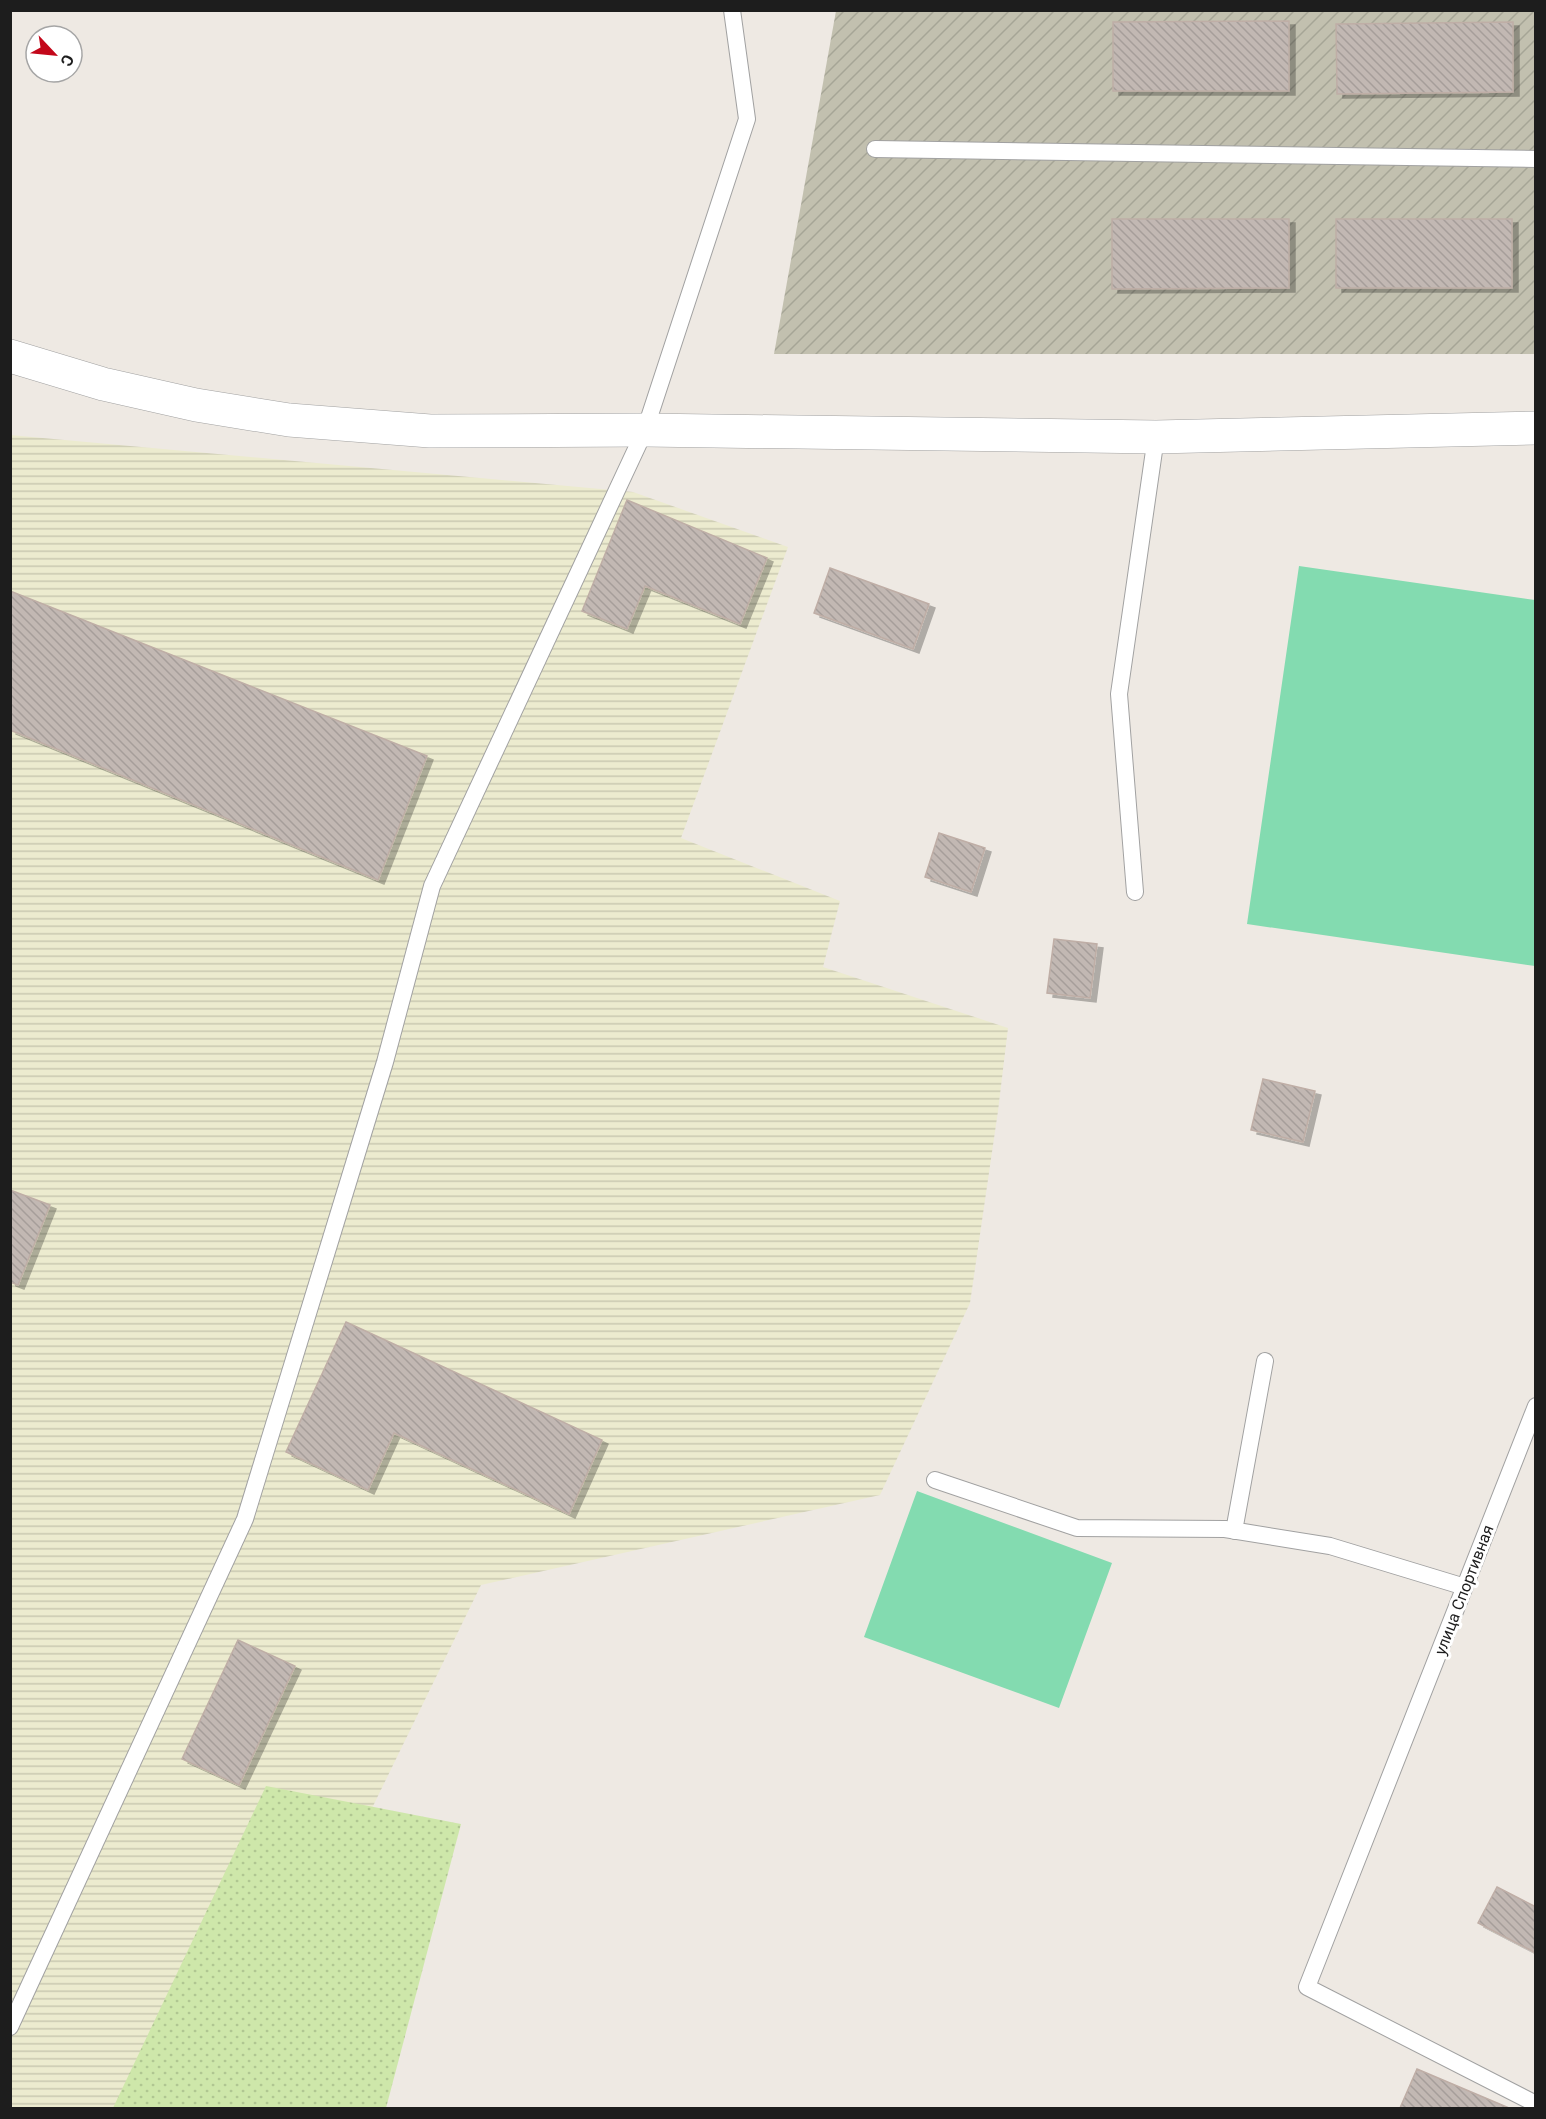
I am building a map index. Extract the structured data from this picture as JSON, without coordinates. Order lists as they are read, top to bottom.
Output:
{
  "streets": {
    "lane": ["улица Спортивная"]
  },
  "north": "bottom right"
}
